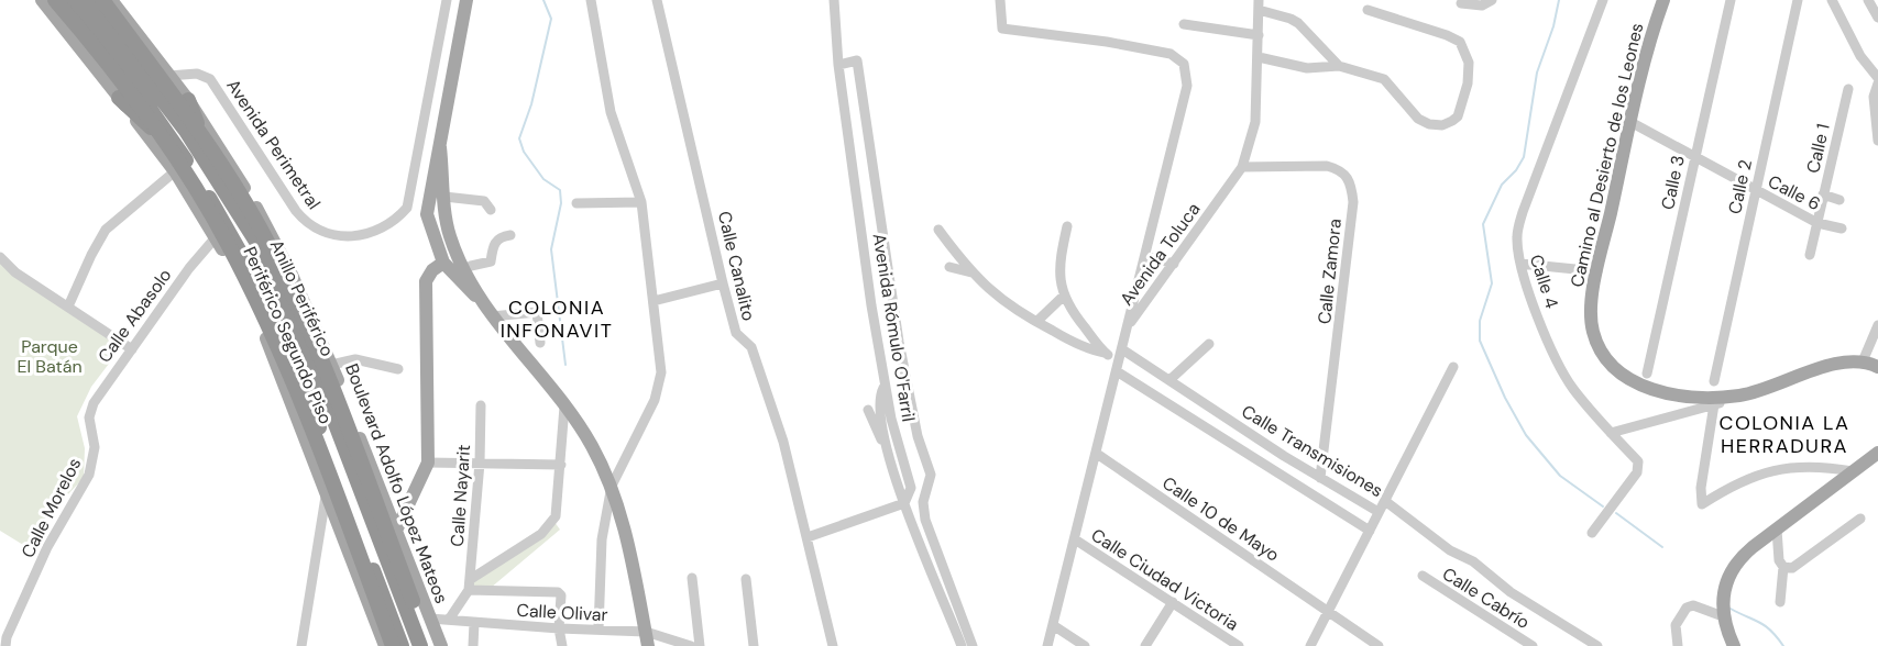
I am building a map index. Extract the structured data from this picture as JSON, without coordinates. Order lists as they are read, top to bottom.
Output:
{
  "streets": {
    "highway": ["Anillo Periférico", "Periférico Segundo Piso"],
    "main road": ["Camino al Desierto de los Leones", "Boulevard Adolfo López Mateos"],
    "street": [
      "Avenida Perimetral",
      "Calle 1",
      "Calle 3",
      "Calle 2",
      "Calle 6",
      "Avenida Toluca",
      "Calle Canalito",
      "Calle Zamora",
      "Calle 4",
      "Calle Abasolo",
      "Avenida Rómulo O'Farril",
      "Calle Transmisiones",
      "Calle Nayarit",
      "Calle Morelos",
      "Calle 10 de Mayo",
      "Calle Ciudad Victoria",
      "Calle Cabrío",
      "Calle Olivar"
    ]
  },
  "crossings": [
    ["Avenida Perimetral", "Boulevard Adolfo López Mateos"],
    ["Calle 1", "Calle 6"],
    ["Camino al Desierto de los Leones", "Calle 6"],
    ["Calle 3", "Calle 6"],
    ["Calle 2", "Calle 6"],
    ["Avenida Toluca", "Calle Zamora"],
    ["Avenida Toluca", "Calle Transmisiones"],
    ["Avenida Toluca", "Calle 10 de Mayo"],
    ["Avenida Toluca", "Calle Ciudad Victoria"],
    ["Calle Zamora", "Calle Transmisiones"],
    ["Calle Abasolo", "Calle Morelos"],
    ["Boulevard Adolfo López Mateos", "Calle Olivar"],
    ["Calle Nayarit", "Calle Olivar"]
  ],
  "districts": ["COLONIA INFONAVIT", "COLONIA LA HERRADURA"],
  "parks": ["Parque El Batán"]
}
